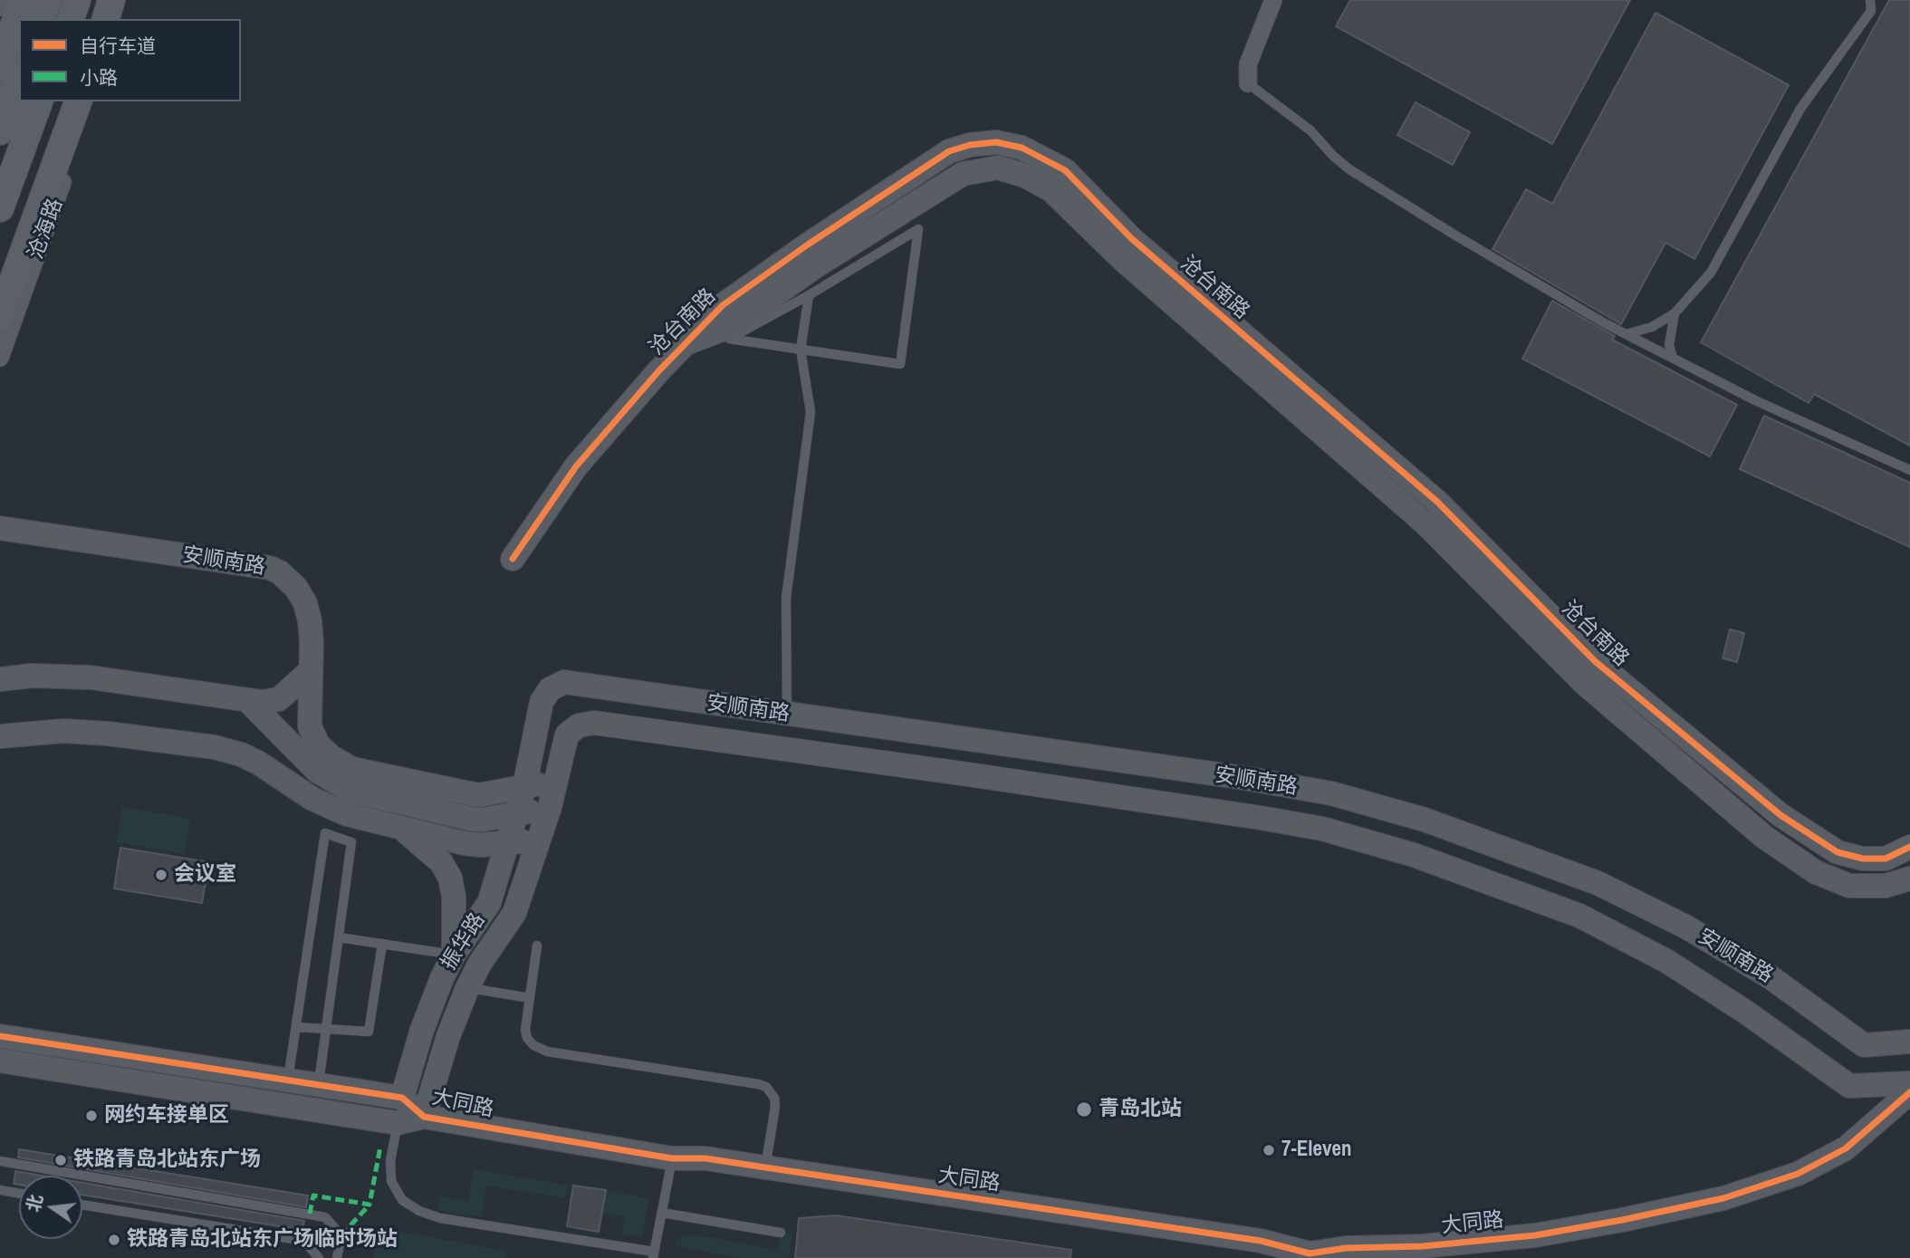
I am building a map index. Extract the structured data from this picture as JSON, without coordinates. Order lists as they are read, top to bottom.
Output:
{
  "streets": {
    "street": [
      "沧海路",
      "沧台南路",
      "安顺南路",
      "振华路",
      "大同路"
    ]
  },
  "crossings": [
    ["安顺南路", "振华路"],
    ["振华路", "大同路"]
  ],
  "places": [
    "会议室",
    "青岛北站",
    "网约车接单区",
    "7-Eleven",
    "铁路青岛北站东广场",
    "铁路青岛北站东广场临时场站"
  ],
  "legend": ["自行车道", "小路"],
  "north": "left"
}
